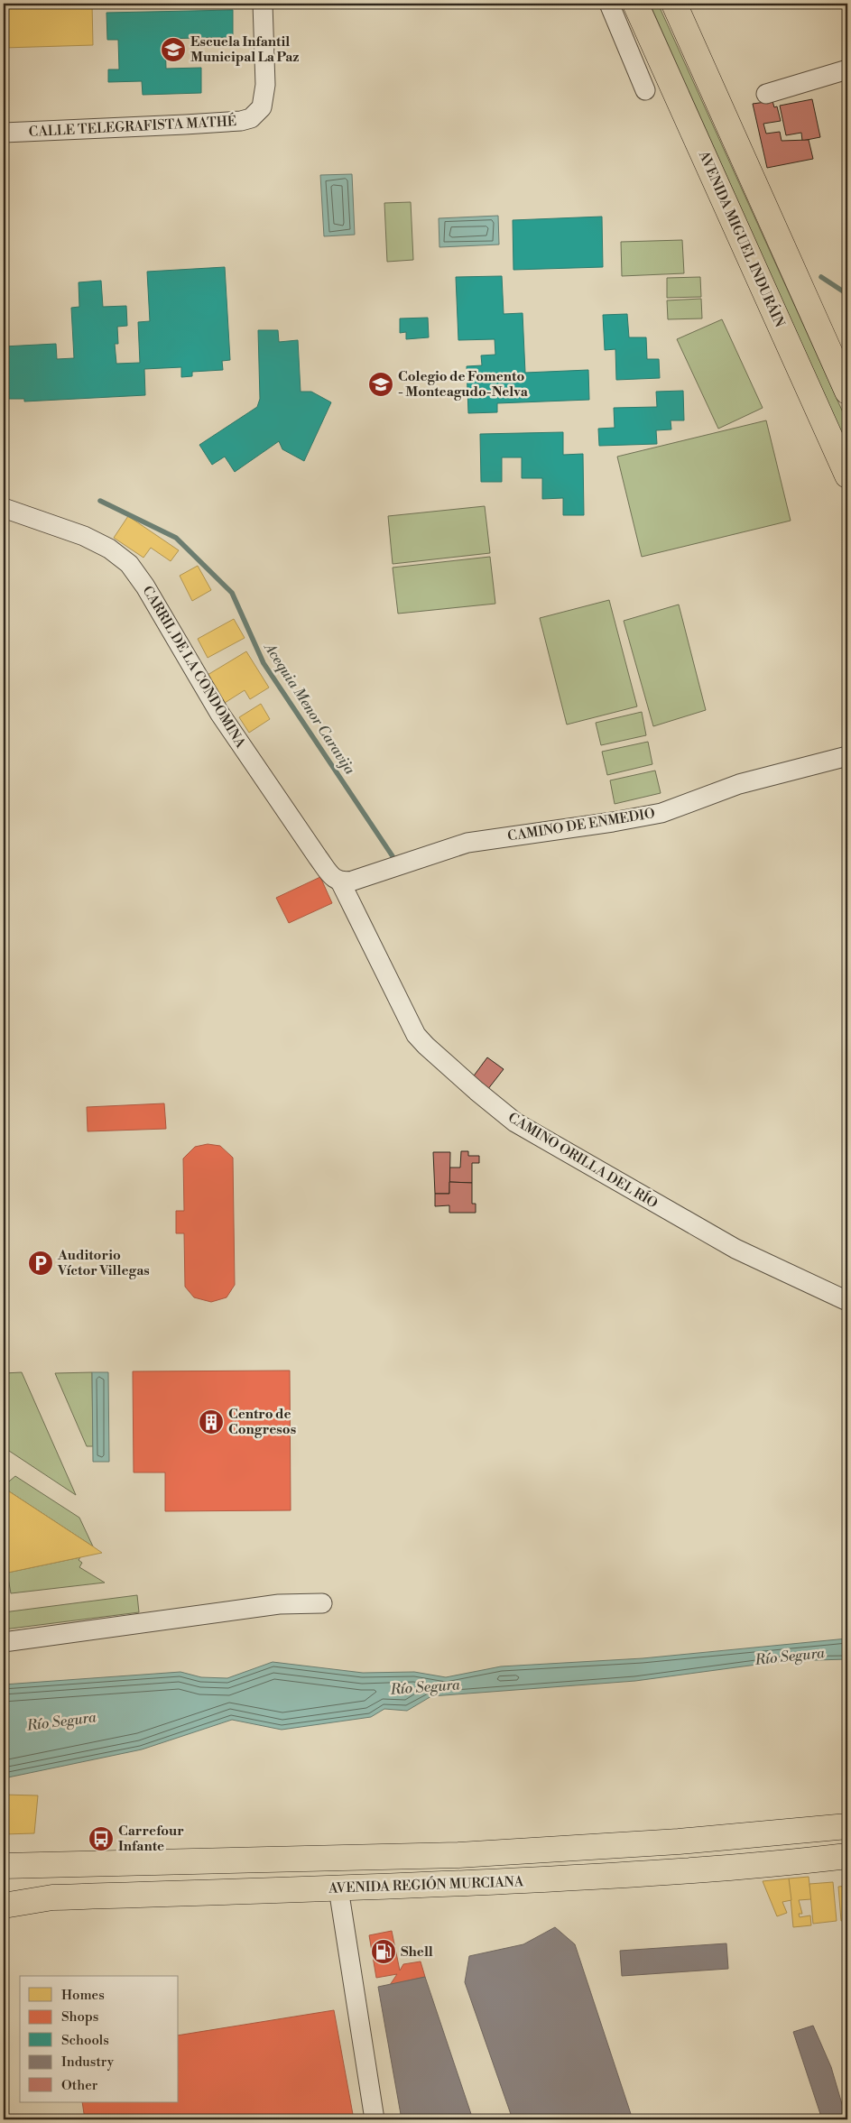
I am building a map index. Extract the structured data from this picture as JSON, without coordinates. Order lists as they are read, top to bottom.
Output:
{
  "streets": {
    "main road": ["AVENIDA MIGUEL INDURÁIN", "AVENIDA REGIÓN MURCIANA"],
    "street": [
      "CALLE TELEGRAFISTA MATHÉ",
      "CARRIL DE LA CONDOMINA",
      "CAMINO DE ENMEDIO",
      "CAMINO ORILLA DEL RÍO"
    ]
  },
  "crossings": [
    ["CARRIL DE LA CONDOMINA", "CAMINO DE ENMEDIO"],
    ["CARRIL DE LA CONDOMINA", "CAMINO ORILLA DEL RÍO"],
    ["CAMINO DE ENMEDIO", "CAMINO ORILLA DEL RÍO"]
  ],
  "water": ["Acequia Menor Caravija", "Río Segura"],
  "places": {
    "school or university": ["Escuela Infantil Municipal La Paz", "Colegio de Fomento - Monteagudo-Nelva"],
    "parking": ["Auditorio Víctor Villegas"],
    "building": ["Centro de Congresos"],
    "bus stop": ["Carrefour Infante"],
    "fuel station": ["Shell"]
  },
  "legend": [
    "Homes",
    "Shops",
    "Schools",
    "Industry",
    "Other"
  ]
}
